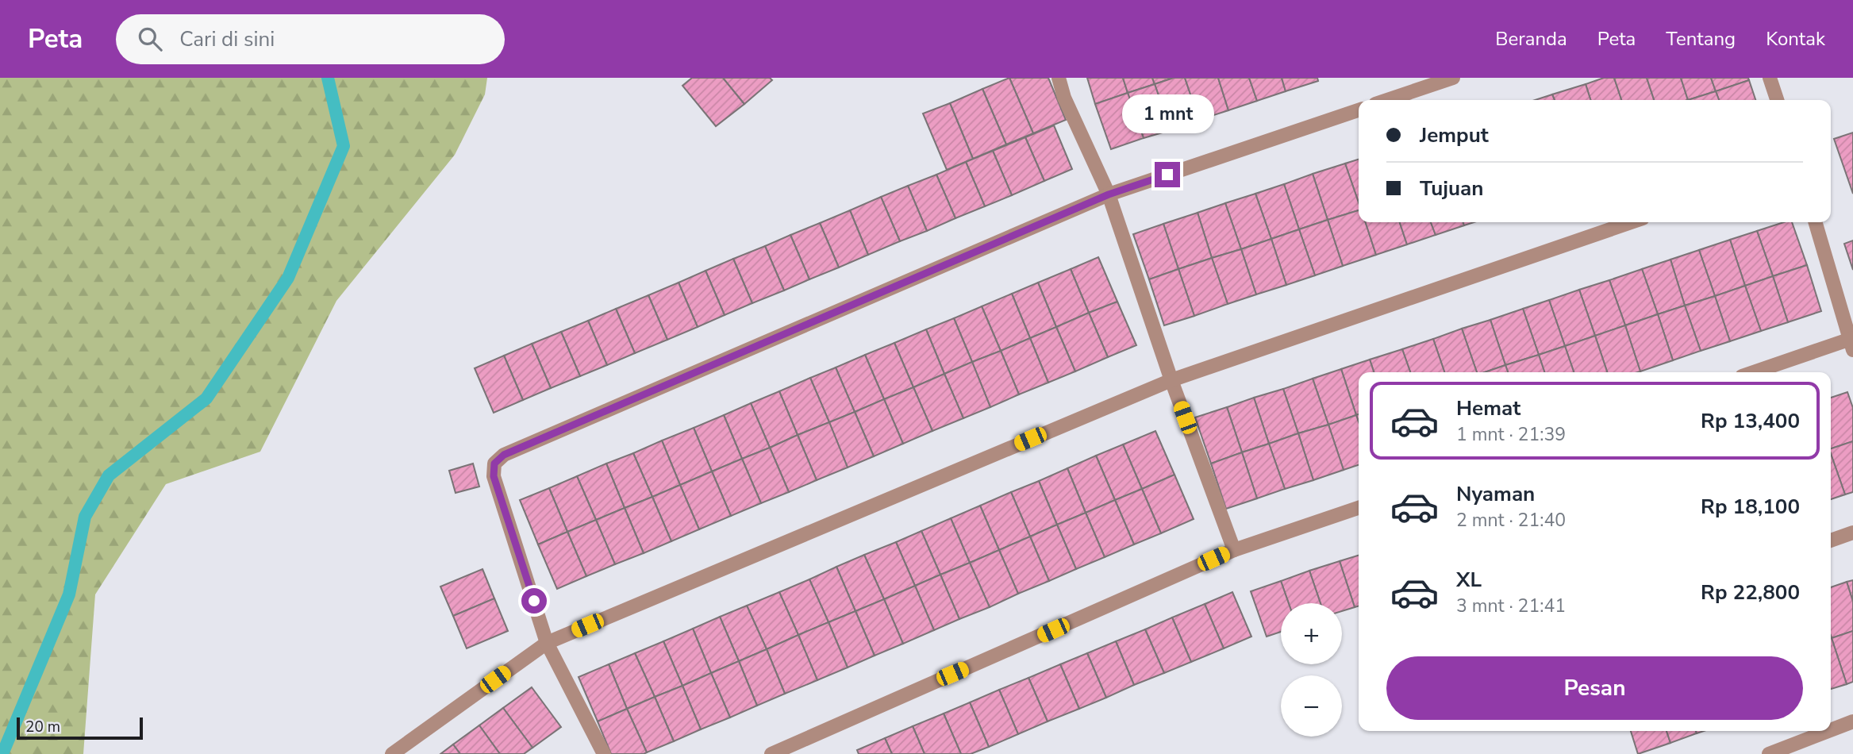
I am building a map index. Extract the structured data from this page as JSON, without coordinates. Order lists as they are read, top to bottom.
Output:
{
  "scale_bar": "20 m",
  "page": {
    "header": "Peta",
    "search": "Cari di sini",
    "nav": [
      "Beranda",
      "Peta",
      "Tentang",
      "Kontak"
    ],
    "bubble": "1 mnt",
    "banner": ["Jemput", "Tujuan"],
    "list": [
      {
        "name": "Hemat",
        "note": "1 mnt · 21:39",
        "value": "Rp 13,400"
      },
      {
        "name": "Nyaman",
        "note": "2 mnt · 21:40",
        "value": "Rp 18,100"
      },
      {
        "name": "XL",
        "note": "3 mnt · 21:41",
        "value": "Rp 22,800"
      }
    ],
    "map_buttons": ["+", "−"],
    "buttons": "Pesan",
    "scale": "20 m"
  }
}
